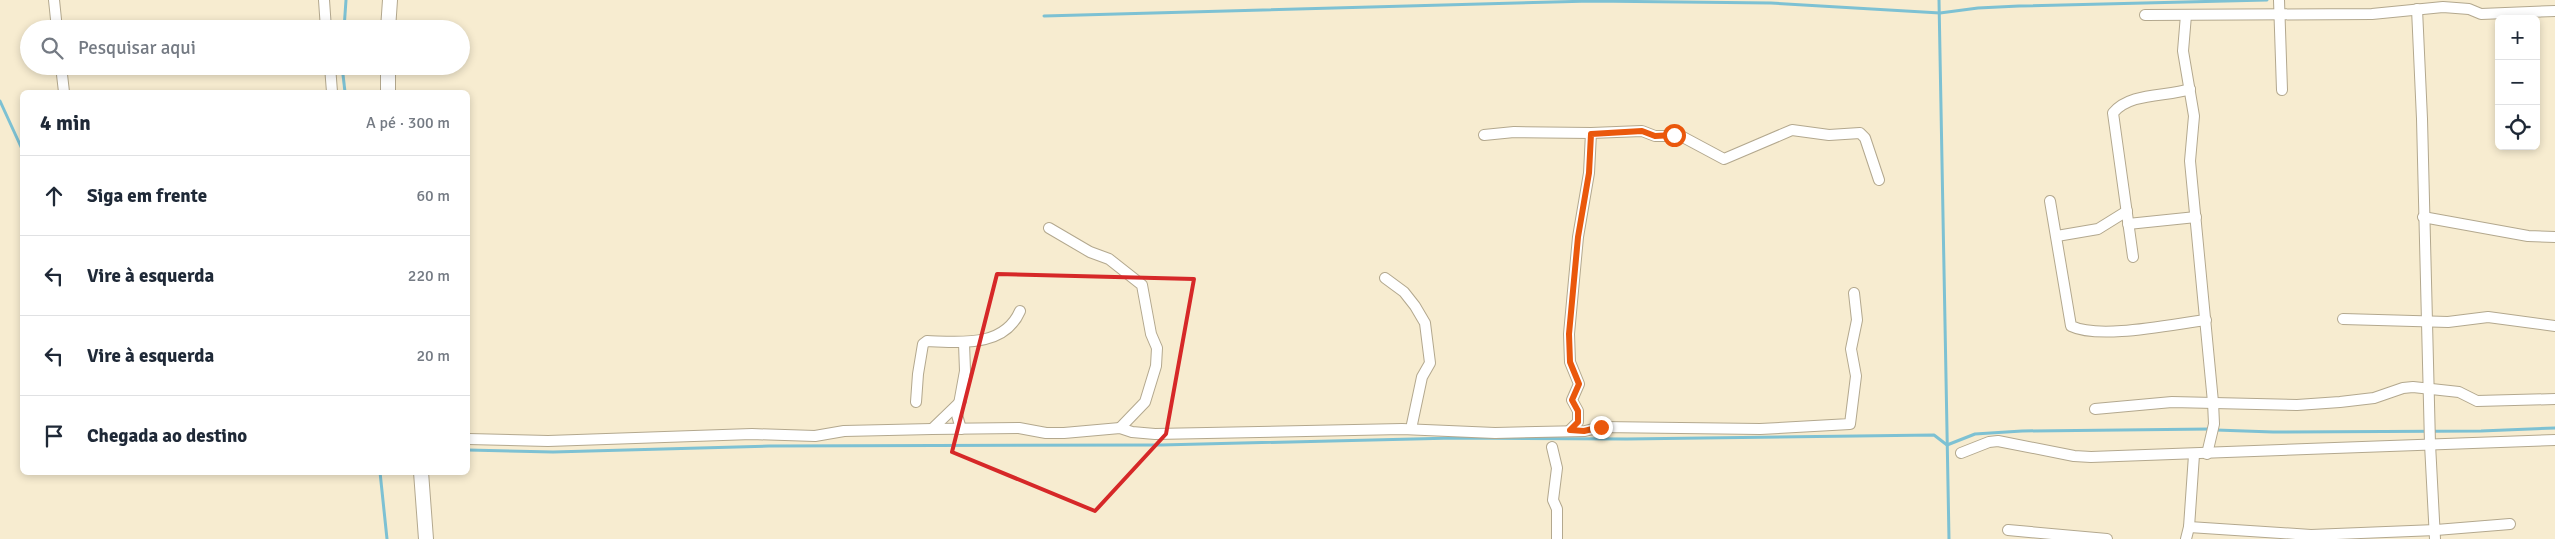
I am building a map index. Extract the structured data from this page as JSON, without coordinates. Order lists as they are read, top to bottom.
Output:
{
  "page": {
    "map_buttons": ["+", "−"],
    "search": "Pesquisar aqui",
    "heading": ["4 min", "A pé · 300 m"],
    "list": [
      ["Siga em frente", "60 m"],
      ["Vire à esquerda", "220 m"],
      ["Vire à esquerda", "20 m"],
      "Chegada ao destino"
    ]
  }
}
